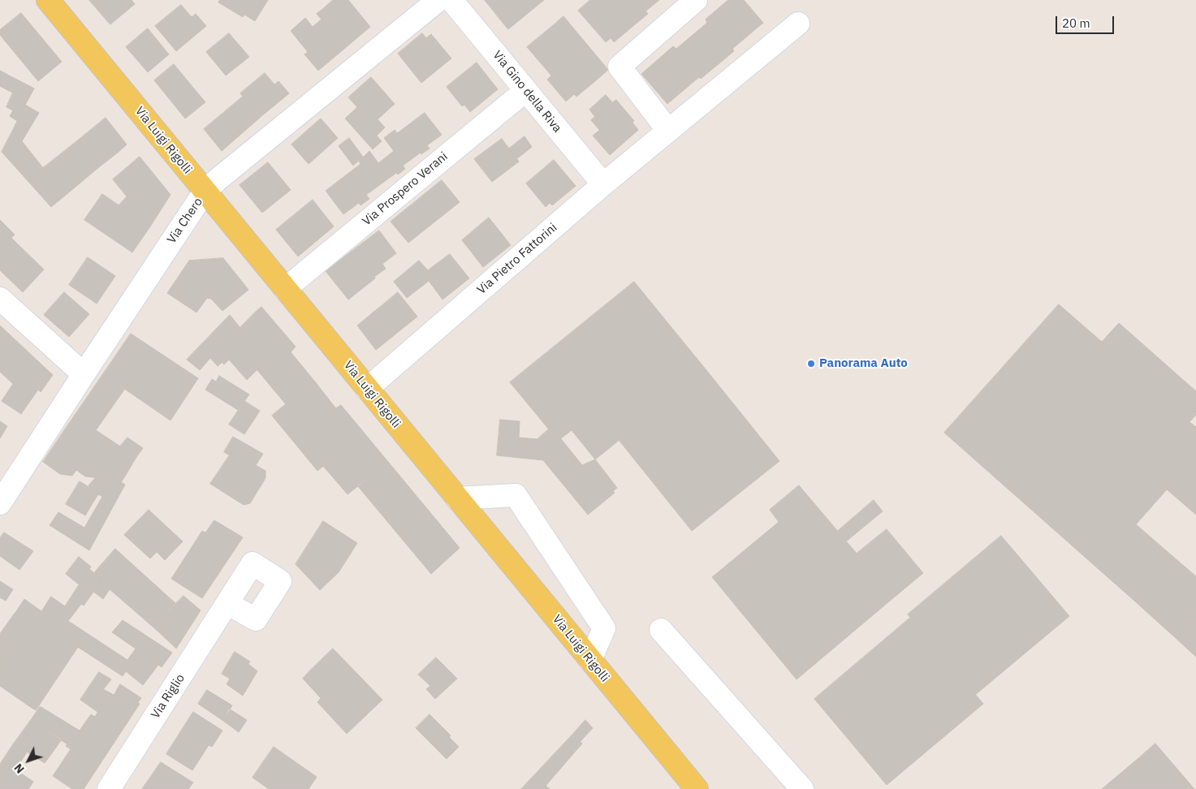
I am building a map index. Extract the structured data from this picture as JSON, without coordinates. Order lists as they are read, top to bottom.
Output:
{
  "streets": {
    "main road": ["Via Luigi Rigolli"],
    "street": [
      "Via Gino della Riva",
      "Via Prospero Verani",
      "Via Chero",
      "Via Pietro Fattorini",
      "Via Riglio"
    ]
  },
  "crossings": [
    ["Via Gino della Riva", "Via Prospero Verani"],
    ["Via Gino della Riva", "Via Pietro Fattorini"],
    ["Via Luigi Rigolli", "Via Prospero Verani"],
    ["Via Luigi Rigolli", "Via Chero"],
    ["Via Luigi Rigolli", "Via Pietro Fattorini"]
  ],
  "places": ["Panorama Auto"],
  "scale_bar": "20 m",
  "north": "bottom left"
}
